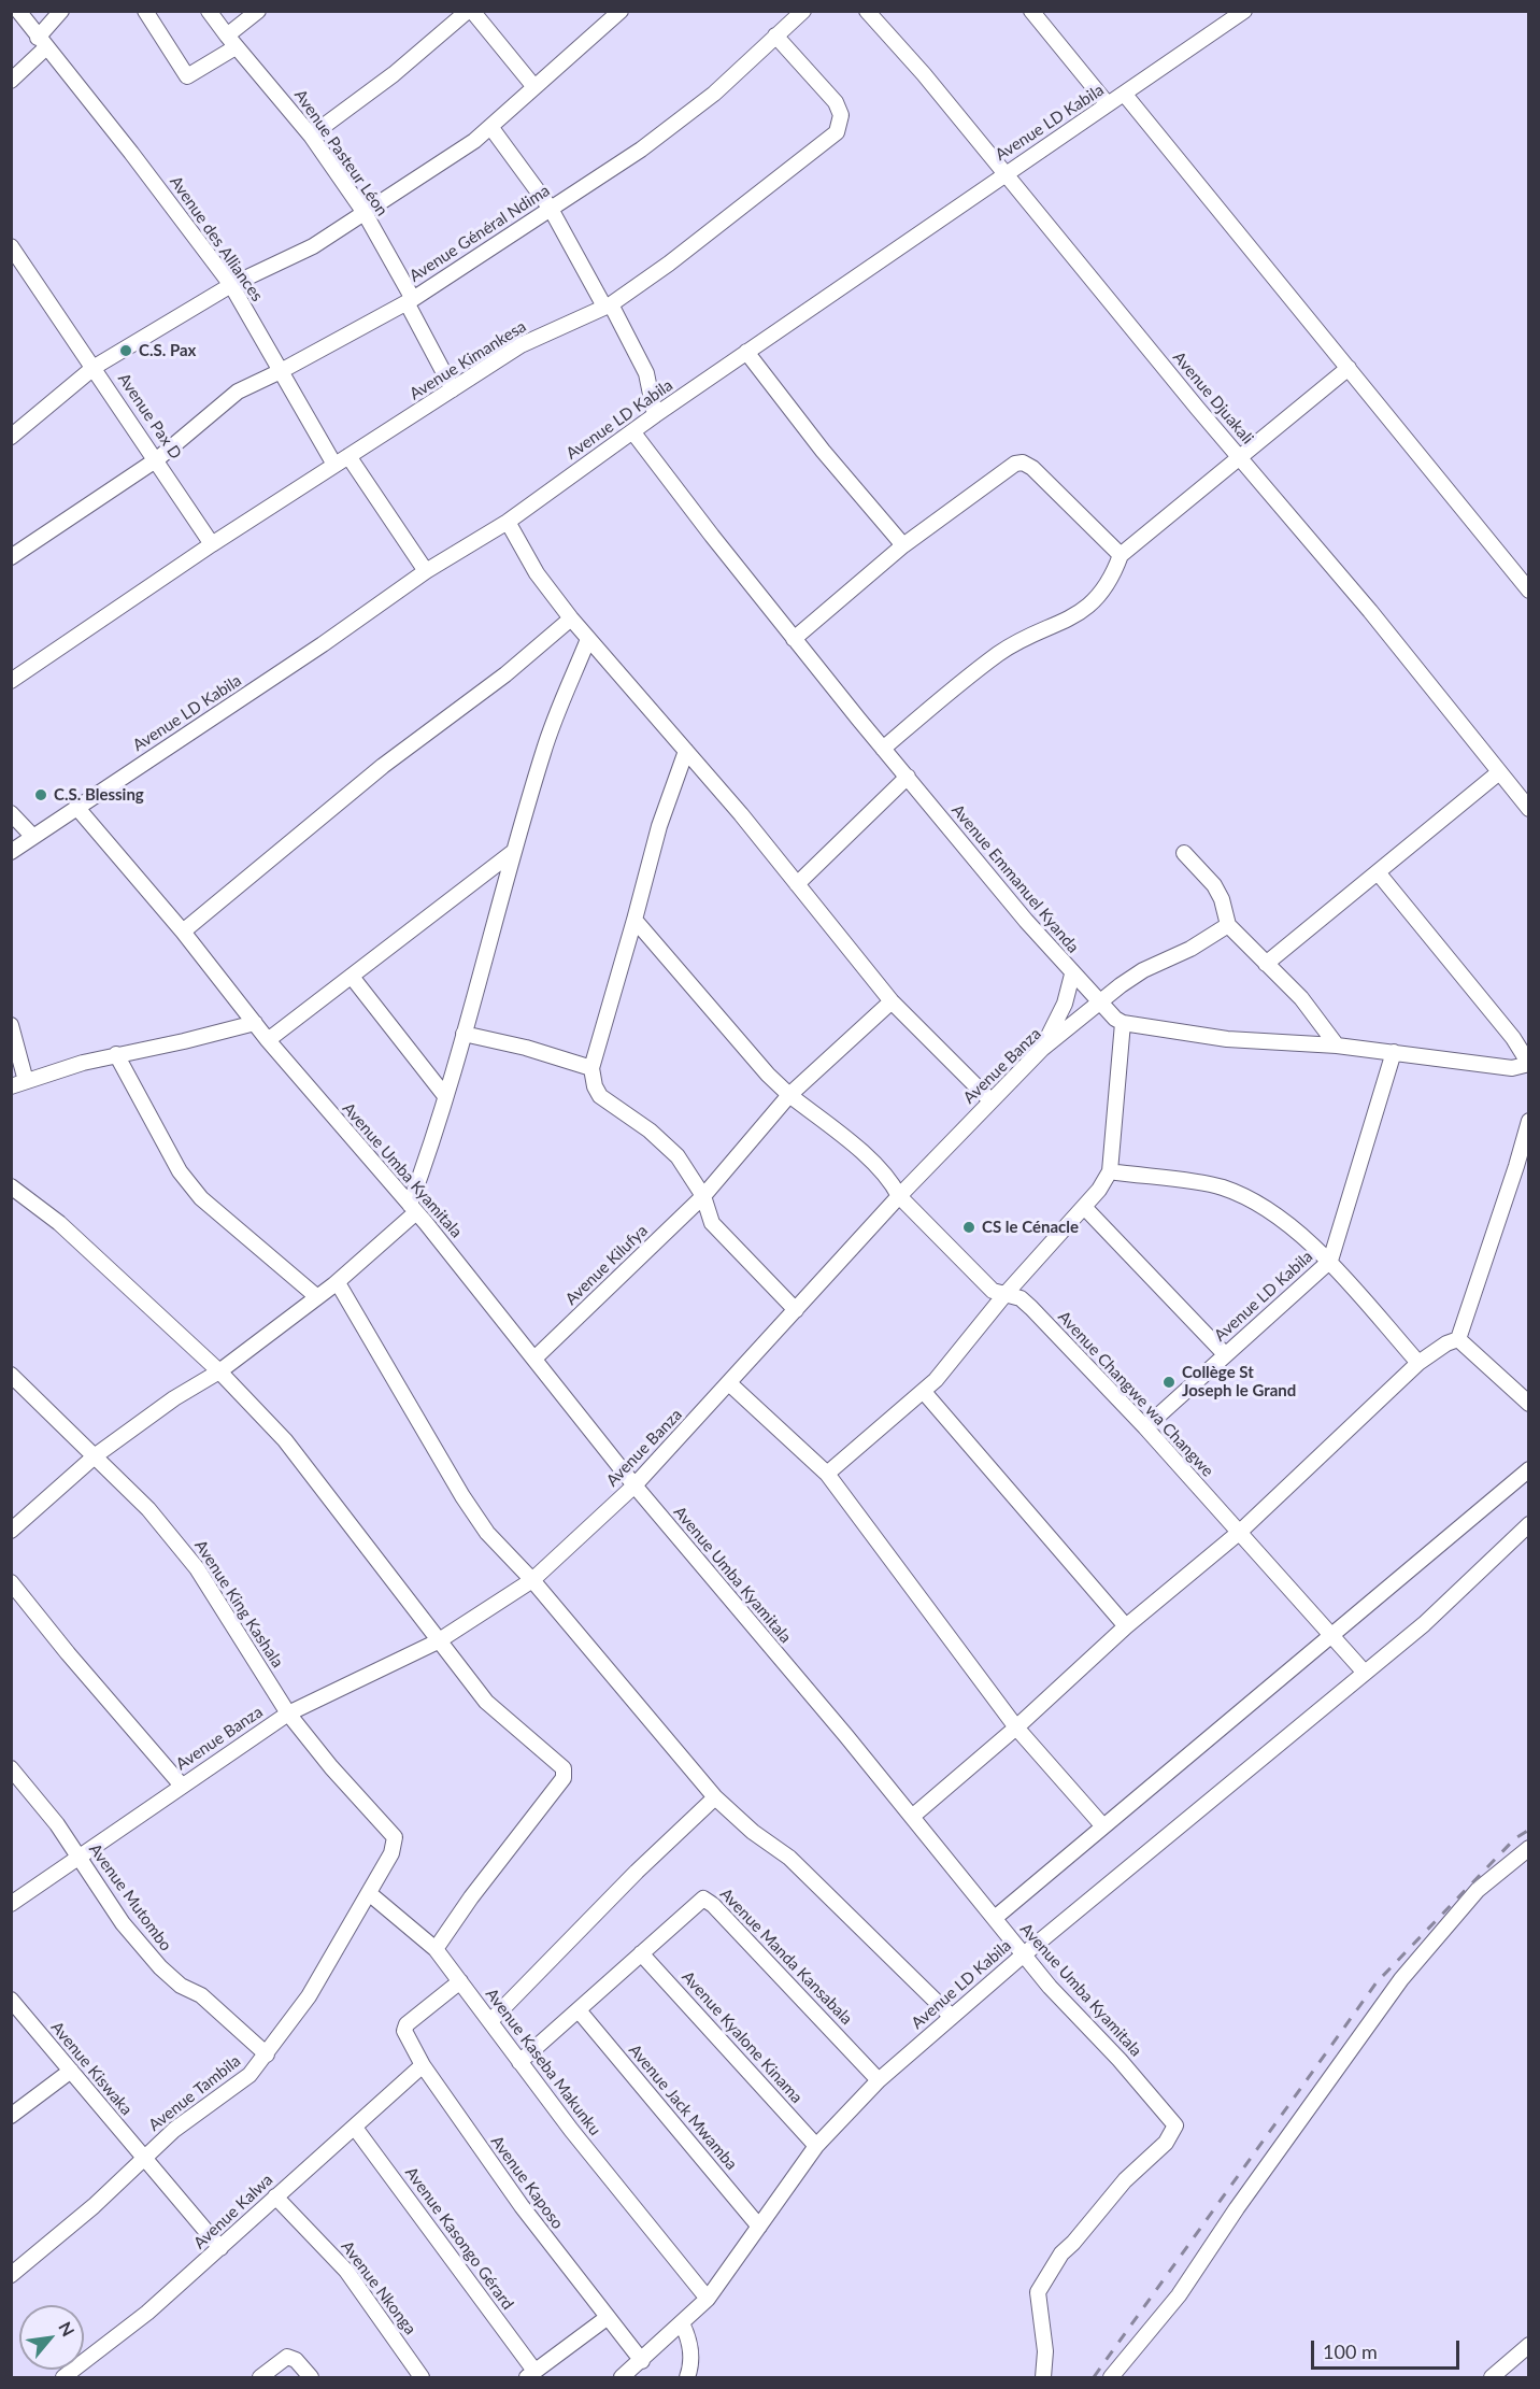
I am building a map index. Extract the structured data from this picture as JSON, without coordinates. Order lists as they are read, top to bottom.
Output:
{
  "streets": {
    "street": [
      "Avenue LD Kabila",
      "Avenue Pasteur Léon",
      "Avenue Général Ndima",
      "Avenue des Alliances",
      "Avenue Kimankesa",
      "Avenue Djuakali",
      "Avenue Pax D",
      "Avenue Emmanuel Kyanda",
      "Avenue Banza",
      "Avenue Umba Kyamitala",
      "Avenue Kilufya",
      "Avenue Changwe wa Changwe",
      "Avenue King Kashala",
      "Avenue Mutombo",
      "Avenue Manda Kansabala",
      "Avenue Kyalone Kinama",
      "Avenue Kaseba Makunku",
      "Avenue Kiswaka",
      "Avenue Tambila",
      "Avenue Jack Mwamba",
      "Avenue Kaposo",
      "Avenue Kalwa",
      "Avenue Kasongo Gérard",
      "Avenue Nkonga"
    ]
  },
  "crossings": [
    ["Avenue LD Kabila", "Avenue Djuakali"],
    ["Avenue LD Kabila", "Avenue Emmanuel Kyanda"],
    ["Avenue LD Kabila", "Avenue Umba Kyamitala"],
    ["Avenue LD Kabila", "Avenue Changwe wa Changwe"],
    ["Avenue LD Kabila", "Avenue Manda Kansabala"],
    ["Avenue LD Kabila", "Avenue Kyalone Kinama"],
    ["Avenue LD Kabila", "Avenue Kaseba Makunku"],
    ["Avenue LD Kabila", "Avenue Jack Mwamba"],
    ["Avenue LD Kabila", "Avenue Kaposo"],
    ["Avenue Pasteur Léon", "Avenue Général Ndima"],
    ["Avenue Pasteur Léon", "Avenue Kimankesa"],
    ["Avenue Général Ndima", "Avenue des Alliances"],
    ["Avenue Général Ndima", "Avenue Kimankesa"],
    ["Avenue Général Ndima", "Avenue Pax D"],
    ["Avenue des Alliances", "Avenue Kimankesa"],
    ["Avenue Kimankesa", "Avenue Pax D"],
    ["Avenue Emmanuel Kyanda", "Avenue Banza"],
    ["Avenue Banza", "Avenue Umba Kyamitala"],
    ["Avenue Banza", "Avenue Changwe wa Changwe"],
    ["Avenue Banza", "Avenue King Kashala"],
    ["Avenue Banza", "Avenue Mutombo"],
    ["Avenue Umba Kyamitala", "Avenue Kilufya"],
    ["Avenue Kilufya", "Avenue Changwe wa Changwe"],
    ["Avenue King Kashala", "Avenue Tambila"],
    ["Avenue Mutombo", "Avenue Tambila"],
    ["Avenue Manda Kansabala", "Avenue Kyalone Kinama"],
    ["Avenue Manda Kansabala", "Avenue Kaseba Makunku"],
    ["Avenue Manda Kansabala", "Avenue Jack Mwamba"],
    ["Avenue Kaseba Makunku", "Avenue Tambila"],
    ["Avenue Kaseba Makunku", "Avenue Kaposo"],
    ["Avenue Kiswaka", "Avenue Tambila"],
    ["Avenue Kiswaka", "Avenue Kalwa"],
    ["Avenue Kaposo", "Avenue Kalwa"],
    ["Avenue Kalwa", "Avenue Kasongo Gérard"],
    ["Avenue Kalwa", "Avenue Nkonga"]
  ],
  "places": [
    "C.S. Pax",
    "C.S. Blessing",
    "CS le Cénacle",
    "Collège St Joseph le Grand"
  ],
  "scale_bar": "100 m",
  "north": "top right"
}
